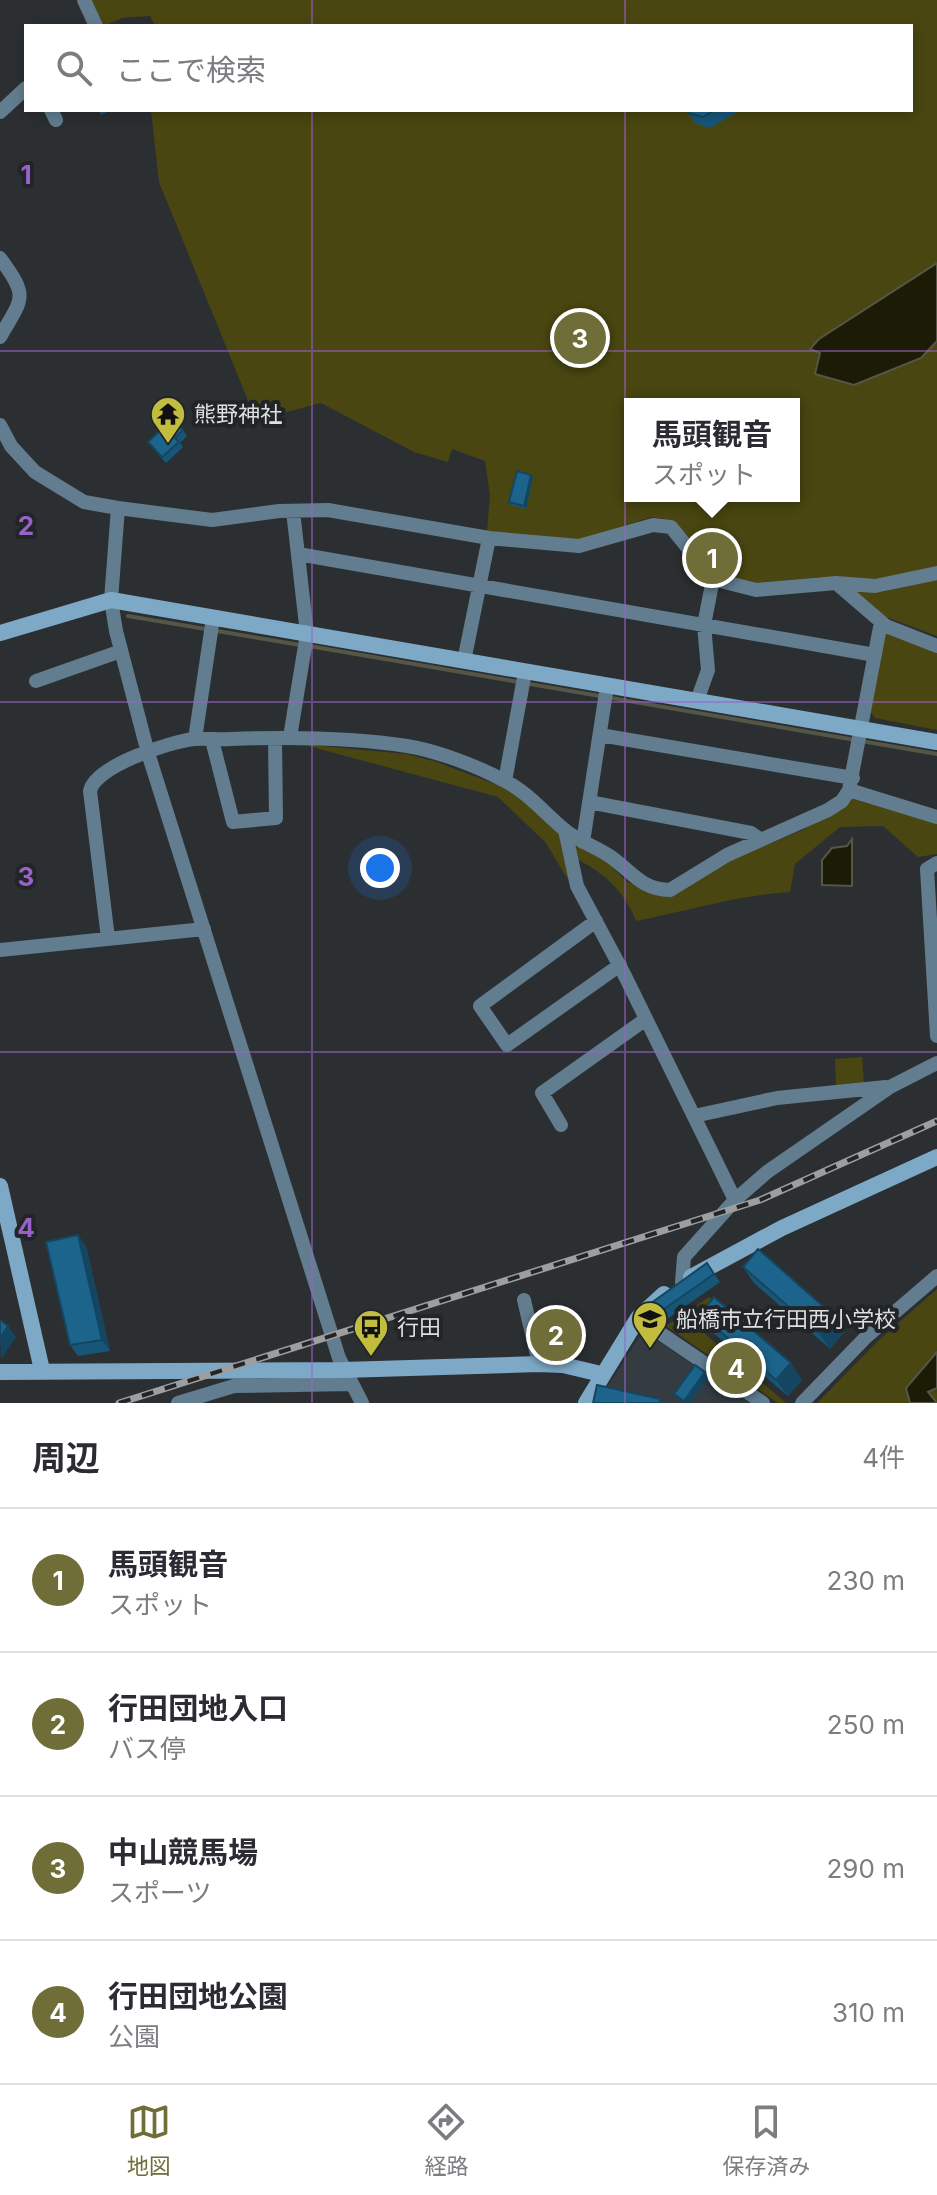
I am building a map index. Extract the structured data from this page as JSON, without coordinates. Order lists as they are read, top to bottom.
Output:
{
  "places": {
    "temple": ["熊野神社"],
    "school or university": ["船橋市立行田西小学校"],
    "bus stop": ["行田"]
  },
  "page": {
    "search": "ここで検索",
    "pins": [
      "3",
      "1",
      "2",
      "4"
    ],
    "popup": ["馬頭観音", "スポット"],
    "heading": ["周辺", "4件"],
    "list": [
      {
        "mark": "1",
        "name": "馬頭観音",
        "note": "スポット",
        "value": "230 m"
      },
      {
        "mark": "2",
        "name": "行田団地入口",
        "note": "バス停",
        "value": "250 m"
      },
      {
        "mark": "3",
        "name": "中山競馬場",
        "note": "スポーツ",
        "value": "290 m"
      },
      {
        "mark": "4",
        "name": "行田団地公園",
        "note": "公園",
        "value": "310 m"
      }
    ],
    "nav": ["地図", "経路", "保存済み"]
  },
  "grid": {
    "rows": [
      "1",
      "2",
      "3",
      "4"
    ]
  }
}
